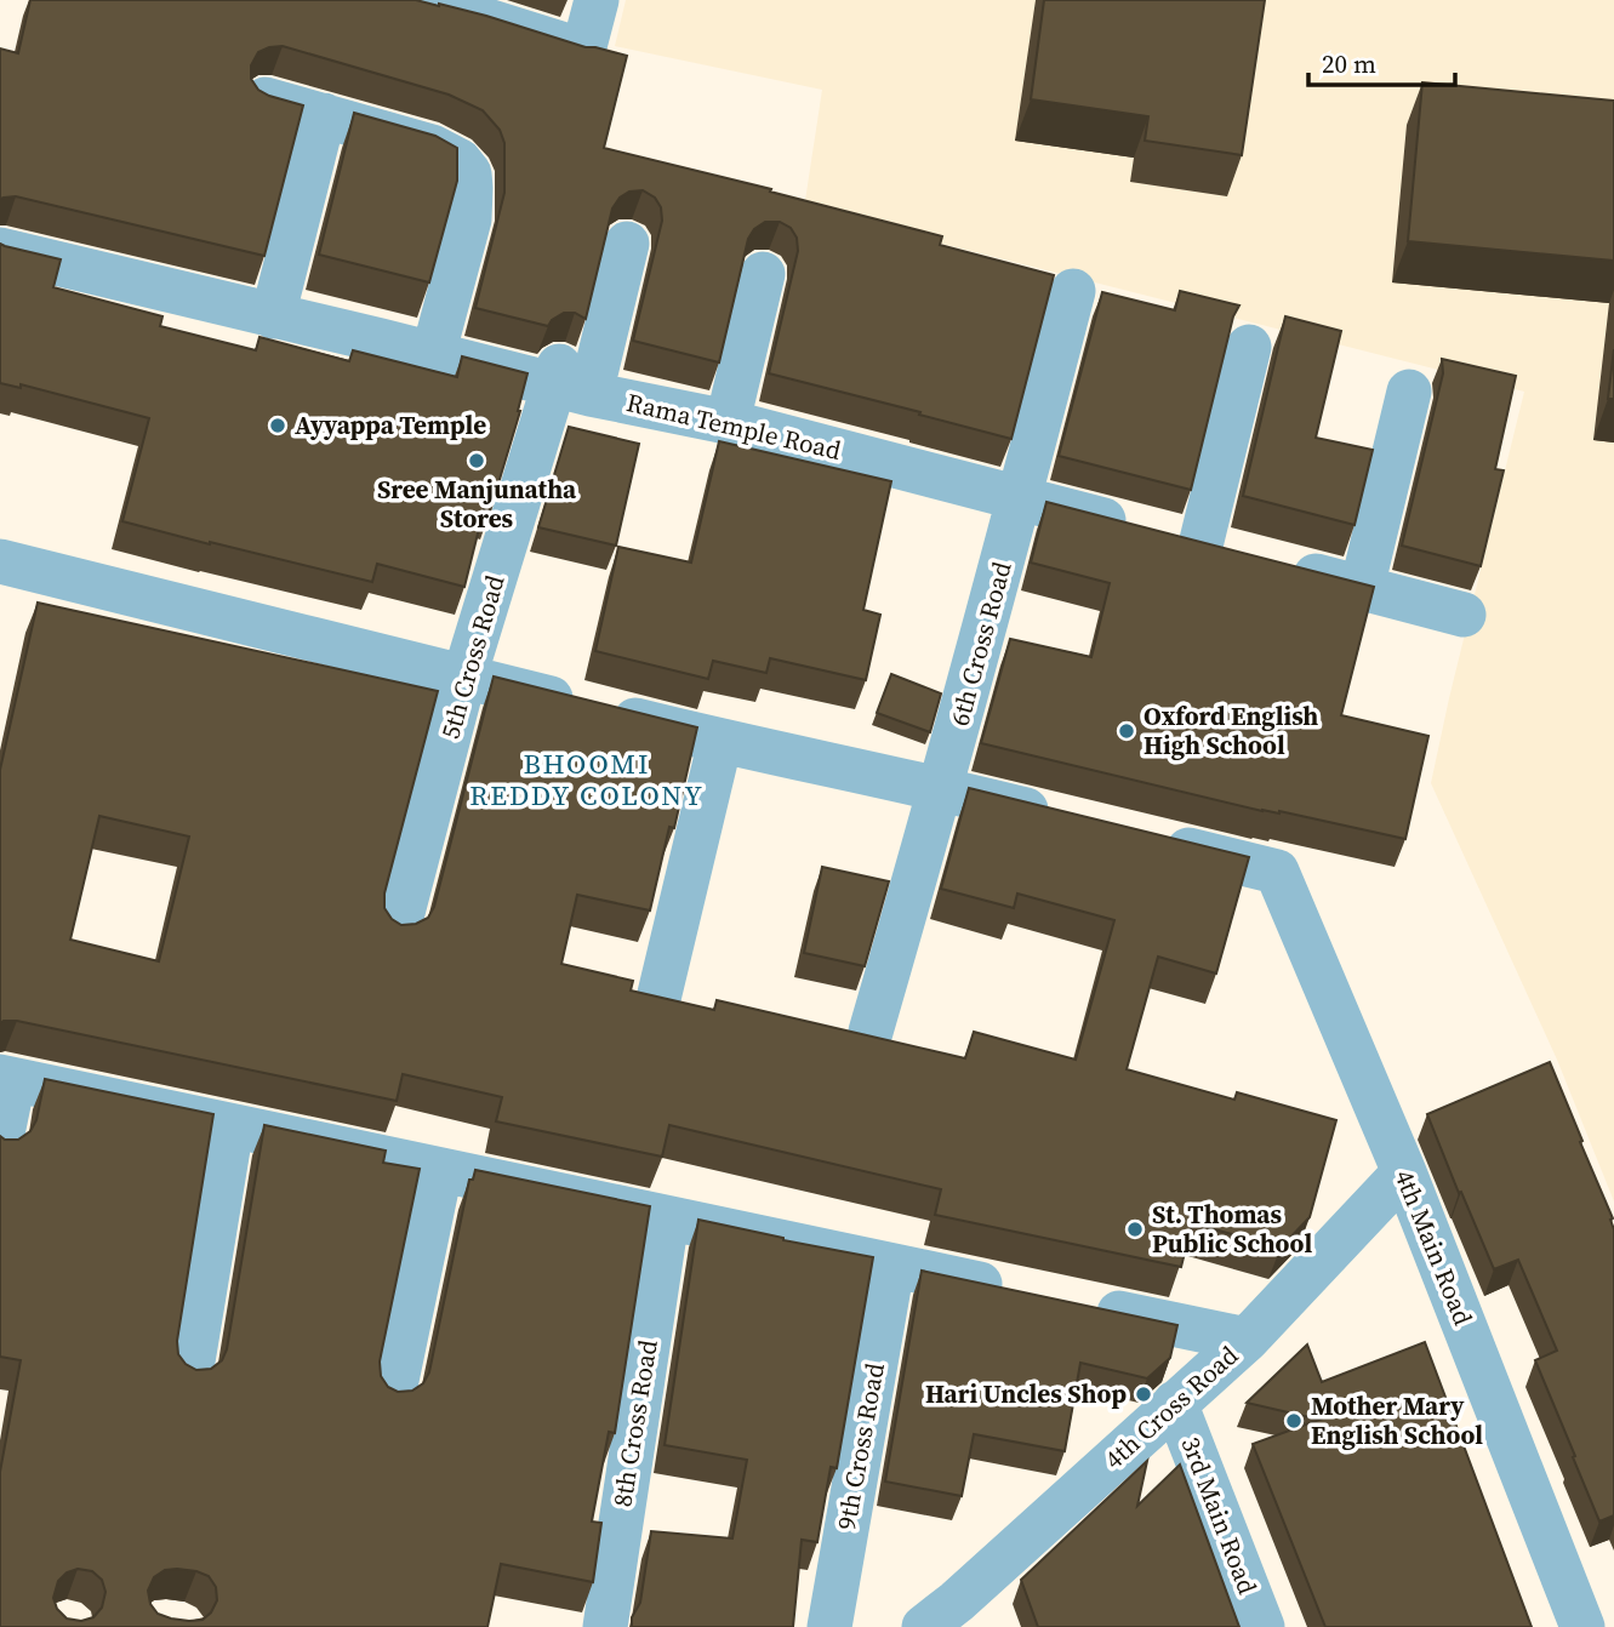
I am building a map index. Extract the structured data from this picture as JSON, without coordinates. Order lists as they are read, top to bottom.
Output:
{
  "streets": {
    "street": [
      "Rama Temple Road",
      "6th Cross Road",
      "5th Cross Road",
      "4th Main Road",
      "4th Cross Road",
      "8th Cross Road",
      "9th Cross Road",
      "3rd Main Road"
    ]
  },
  "crossings": [
    ["Rama Temple Road", "6th Cross Road"],
    ["Rama Temple Road", "5th Cross Road"],
    ["4th Main Road", "4th Cross Road"],
    ["4th Cross Road", "3rd Main Road"]
  ],
  "districts": ["BHOOMI REDDY COLONY"],
  "places": [
    "Ayyappa Temple",
    "Sree Manjunatha Stores",
    "Oxford English High School",
    "St. Thomas Public School",
    "Hari Uncles Shop",
    "Mother Mary English School"
  ],
  "scale_bar": "20 m"
}
